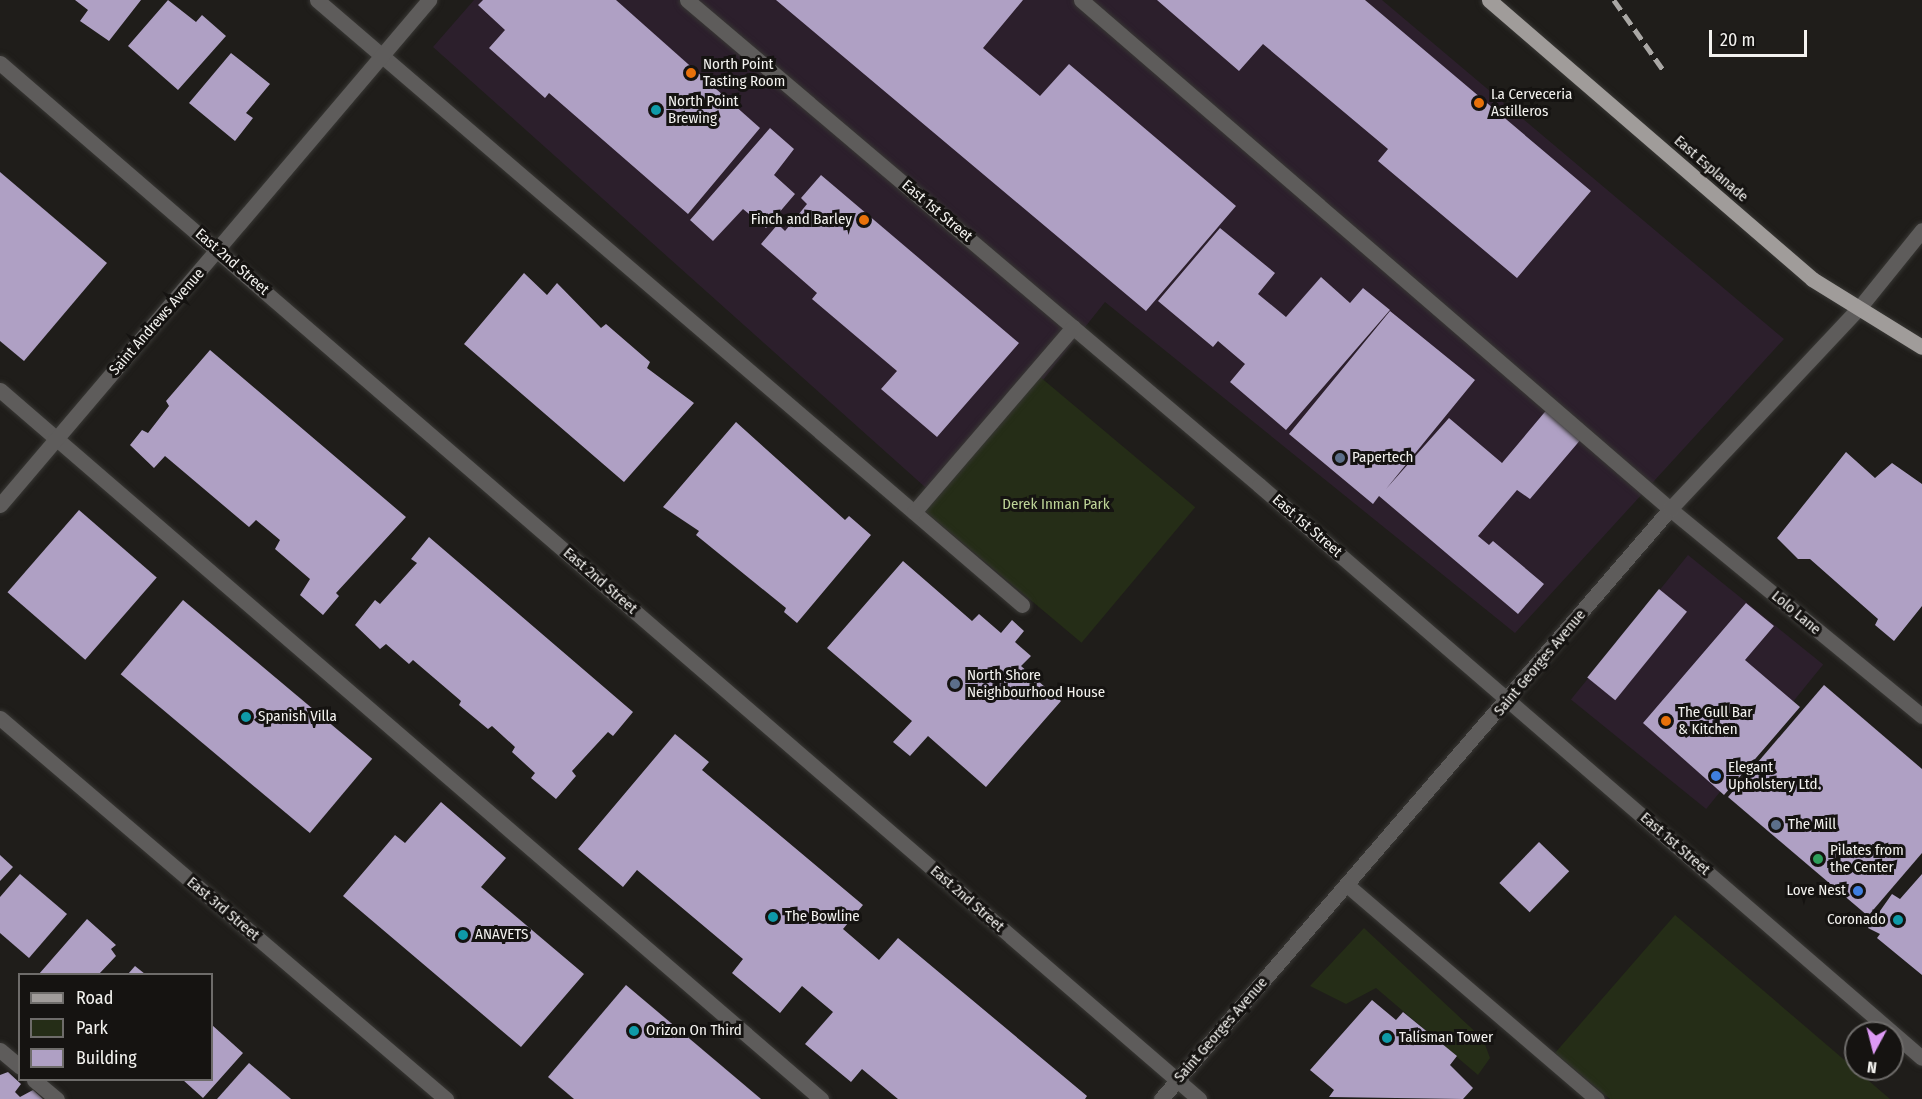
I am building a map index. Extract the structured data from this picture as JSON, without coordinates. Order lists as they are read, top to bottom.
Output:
{
  "streets": {
    "main road": ["East Esplanade"],
    "street": [
      "East 1st Street",
      "East 2nd Street",
      "Saint Andrews Avenue",
      "Lolo Lane",
      "Saint Georges Avenue",
      "East 3rd Street"
    ]
  },
  "crossings": [
    ["East Esplanade", "Saint Georges Avenue"],
    ["East 1st Street", "Saint Georges Avenue"],
    ["East 2nd Street", "Saint Andrews Avenue"],
    ["East 2nd Street", "Saint Georges Avenue"],
    ["Lolo Lane", "Saint Georges Avenue"]
  ],
  "parks": ["Derek Inman Park"],
  "places": [
    "North Point Tasting Room",
    "La Cerveceria Astilleros",
    "North Point Brewing",
    "Finch and Barley",
    "Papertech",
    "North Shore Neighbourhood House",
    "Spanish Villa",
    "The Gull Bar & Kitchen",
    "Elegant Upholstery Ltd.",
    "The Mill",
    "Pilates from the Center",
    "Love Nest",
    "The Bowline",
    "Coronado",
    "ANAVETS",
    "Orizon On Third",
    "Talisman Tower"
  ],
  "legend": ["Road", "Park", "Building"],
  "scale_bar": "20 m",
  "north": "bottom"
}
